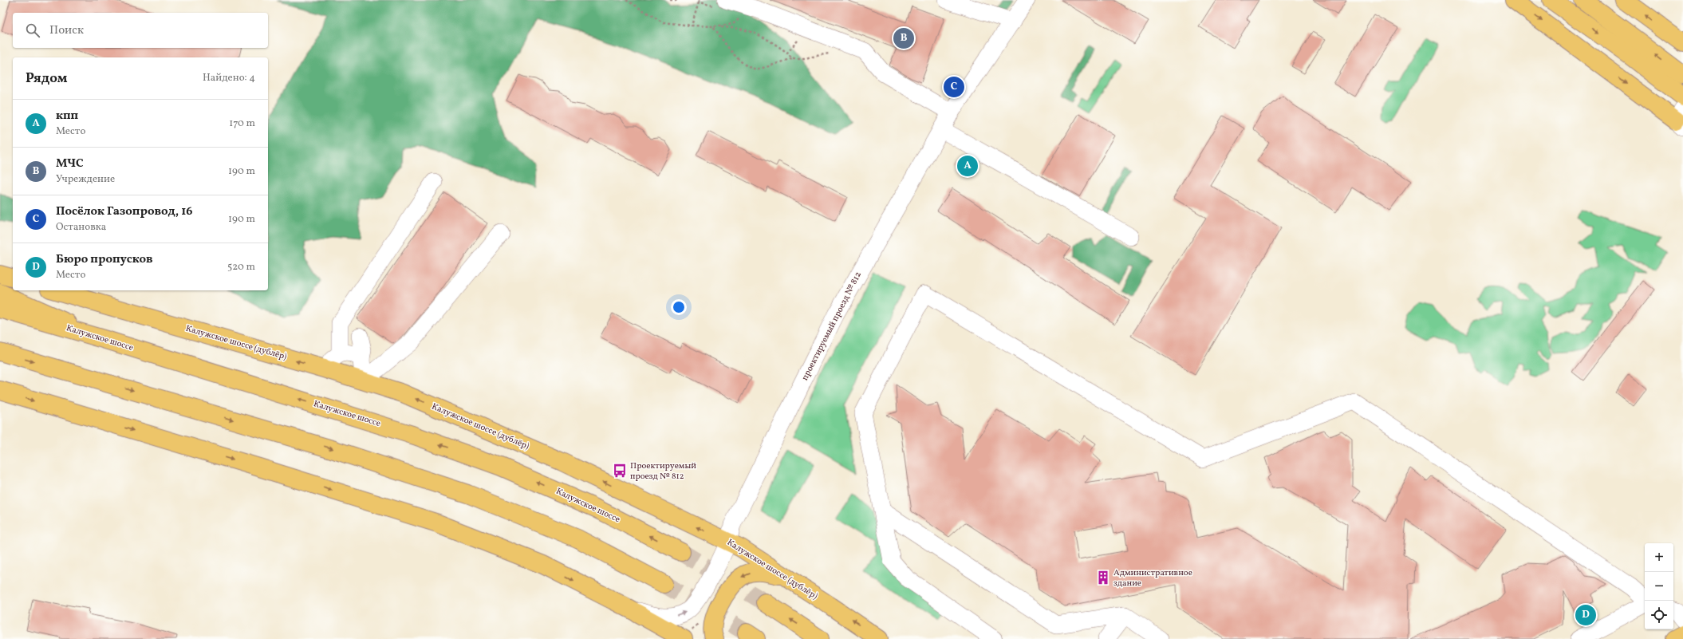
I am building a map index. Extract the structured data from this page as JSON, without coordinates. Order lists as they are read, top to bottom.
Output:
{
  "streets": {
    "main road": ["Калужское шоссе", "Калужское шоссе (дублёр)"],
    "street": ["проектируемый проезд № 812"]
  },
  "crossings": [
    ["проектируемый проезд № 812", "Калужское шоссе (дублёр)"]
  ],
  "places": {
    "bus stop": ["Проектируемый проезд № 812"],
    "building": ["Административное здание"]
  },
  "page": {
    "search": "Поиск",
    "pins": [
      "B",
      "C",
      "A",
      "D"
    ],
    "heading": ["Рядом", "Найдено: 4"],
    "list": [
      {
        "mark": "A",
        "name": "кпп",
        "note": "Место",
        "value": "170 m"
      },
      {
        "mark": "B",
        "name": "МЧС",
        "note": "Учреждение",
        "value": "190 m"
      },
      {
        "mark": "C",
        "name": "Посёлок Газопровод, 16",
        "note": "Остановка",
        "value": "190 m"
      },
      {
        "mark": "D",
        "name": "Бюро пропусков",
        "note": "Место",
        "value": "520 m"
      }
    ],
    "map_buttons": ["+", "−"]
  }
}
